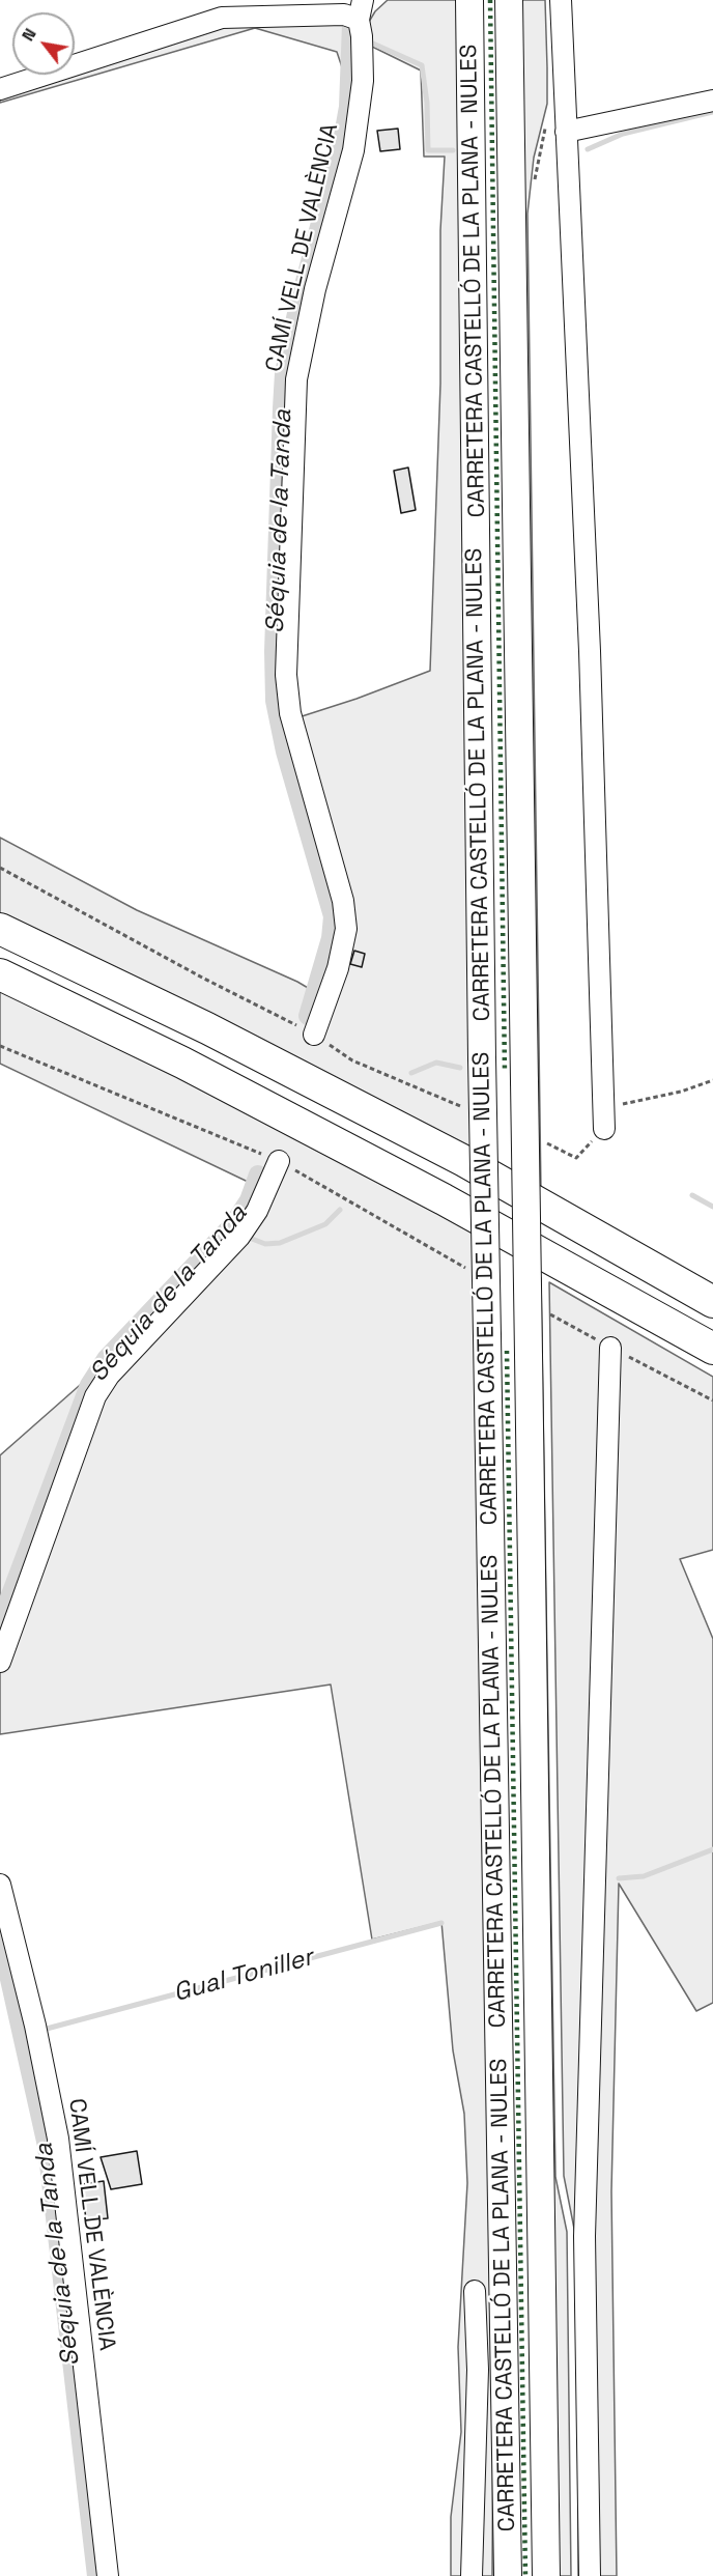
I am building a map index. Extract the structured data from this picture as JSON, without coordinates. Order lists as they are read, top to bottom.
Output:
{
  "streets": {
    "main road": ["CARRETERA CASTELLÓ DE LA PLANA - NULES"],
    "street": ["CAMÍ VELL DE VALÈNCIA"]
  },
  "water": ["Séquia de la Tanda", "Gual Toniller"],
  "north": "top left"
}
